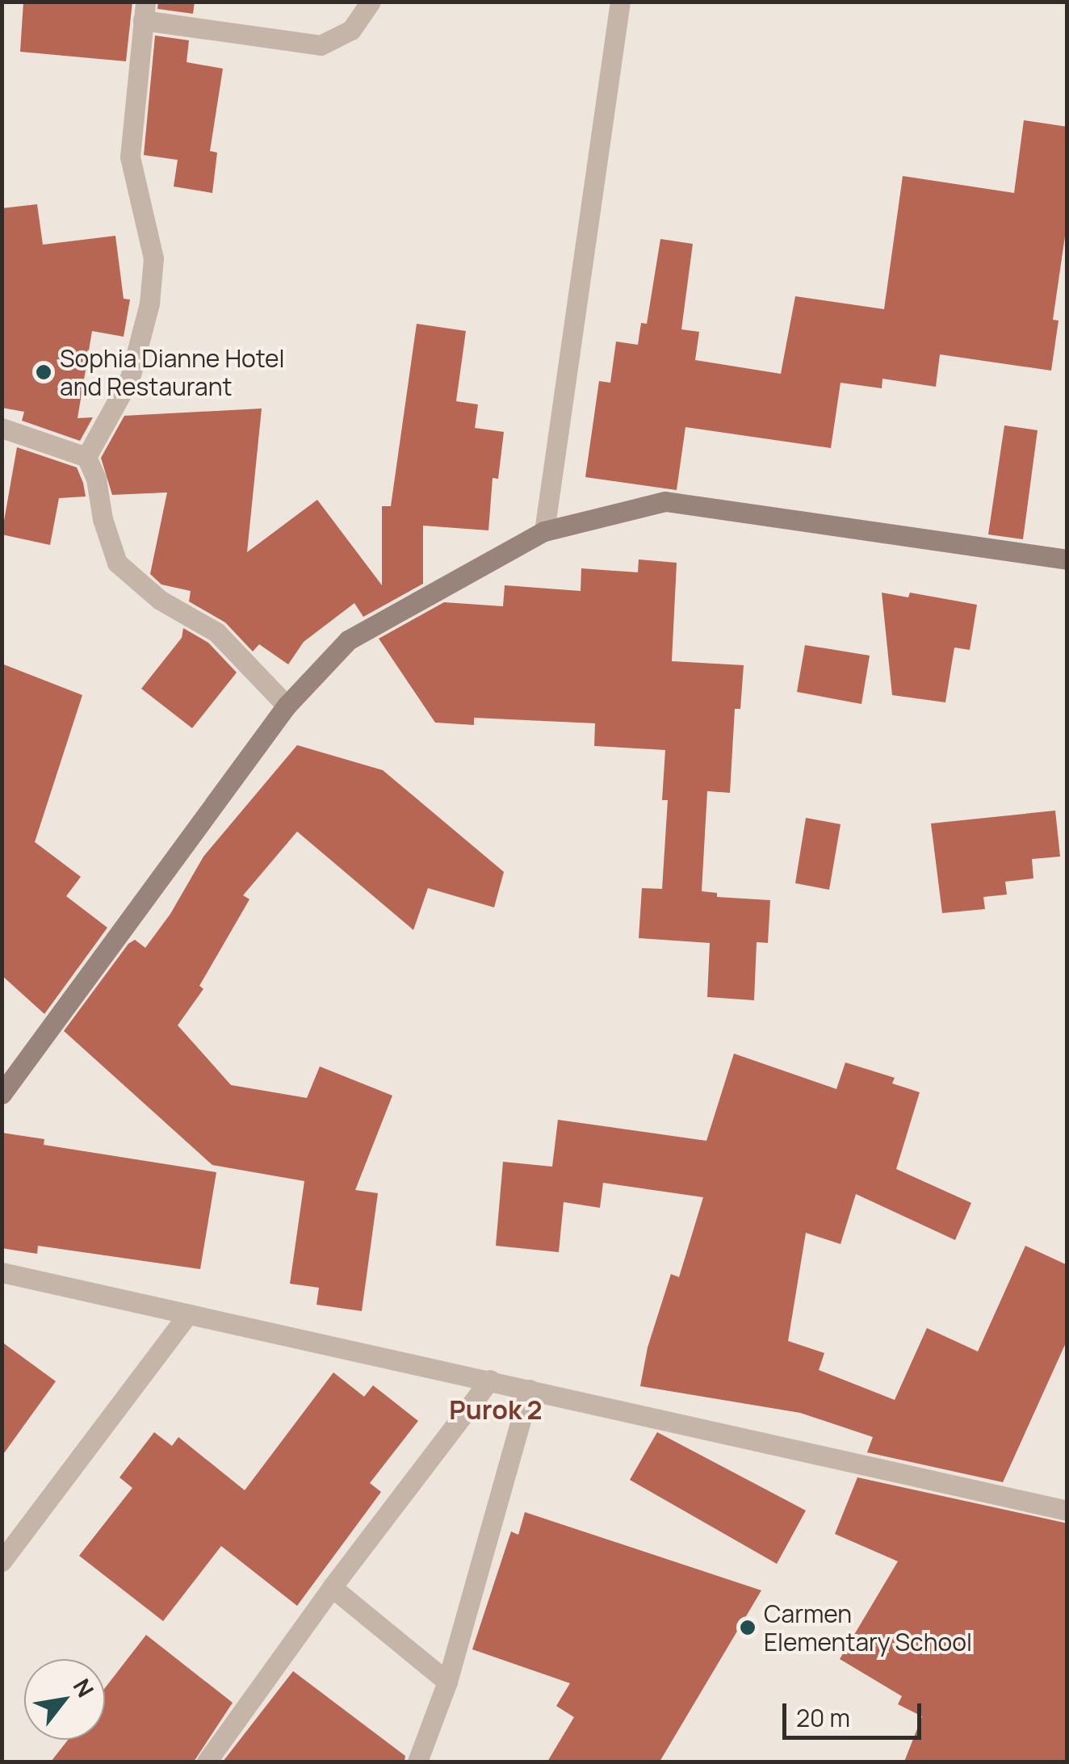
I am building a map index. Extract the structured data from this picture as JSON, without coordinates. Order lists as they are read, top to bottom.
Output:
{
  "districts": ["Purok 2"],
  "places": ["Sophia Dianne Hotel and Restaurant", "Carmen Elementary School"],
  "scale_bar": "20 m",
  "north": "top right"
}
